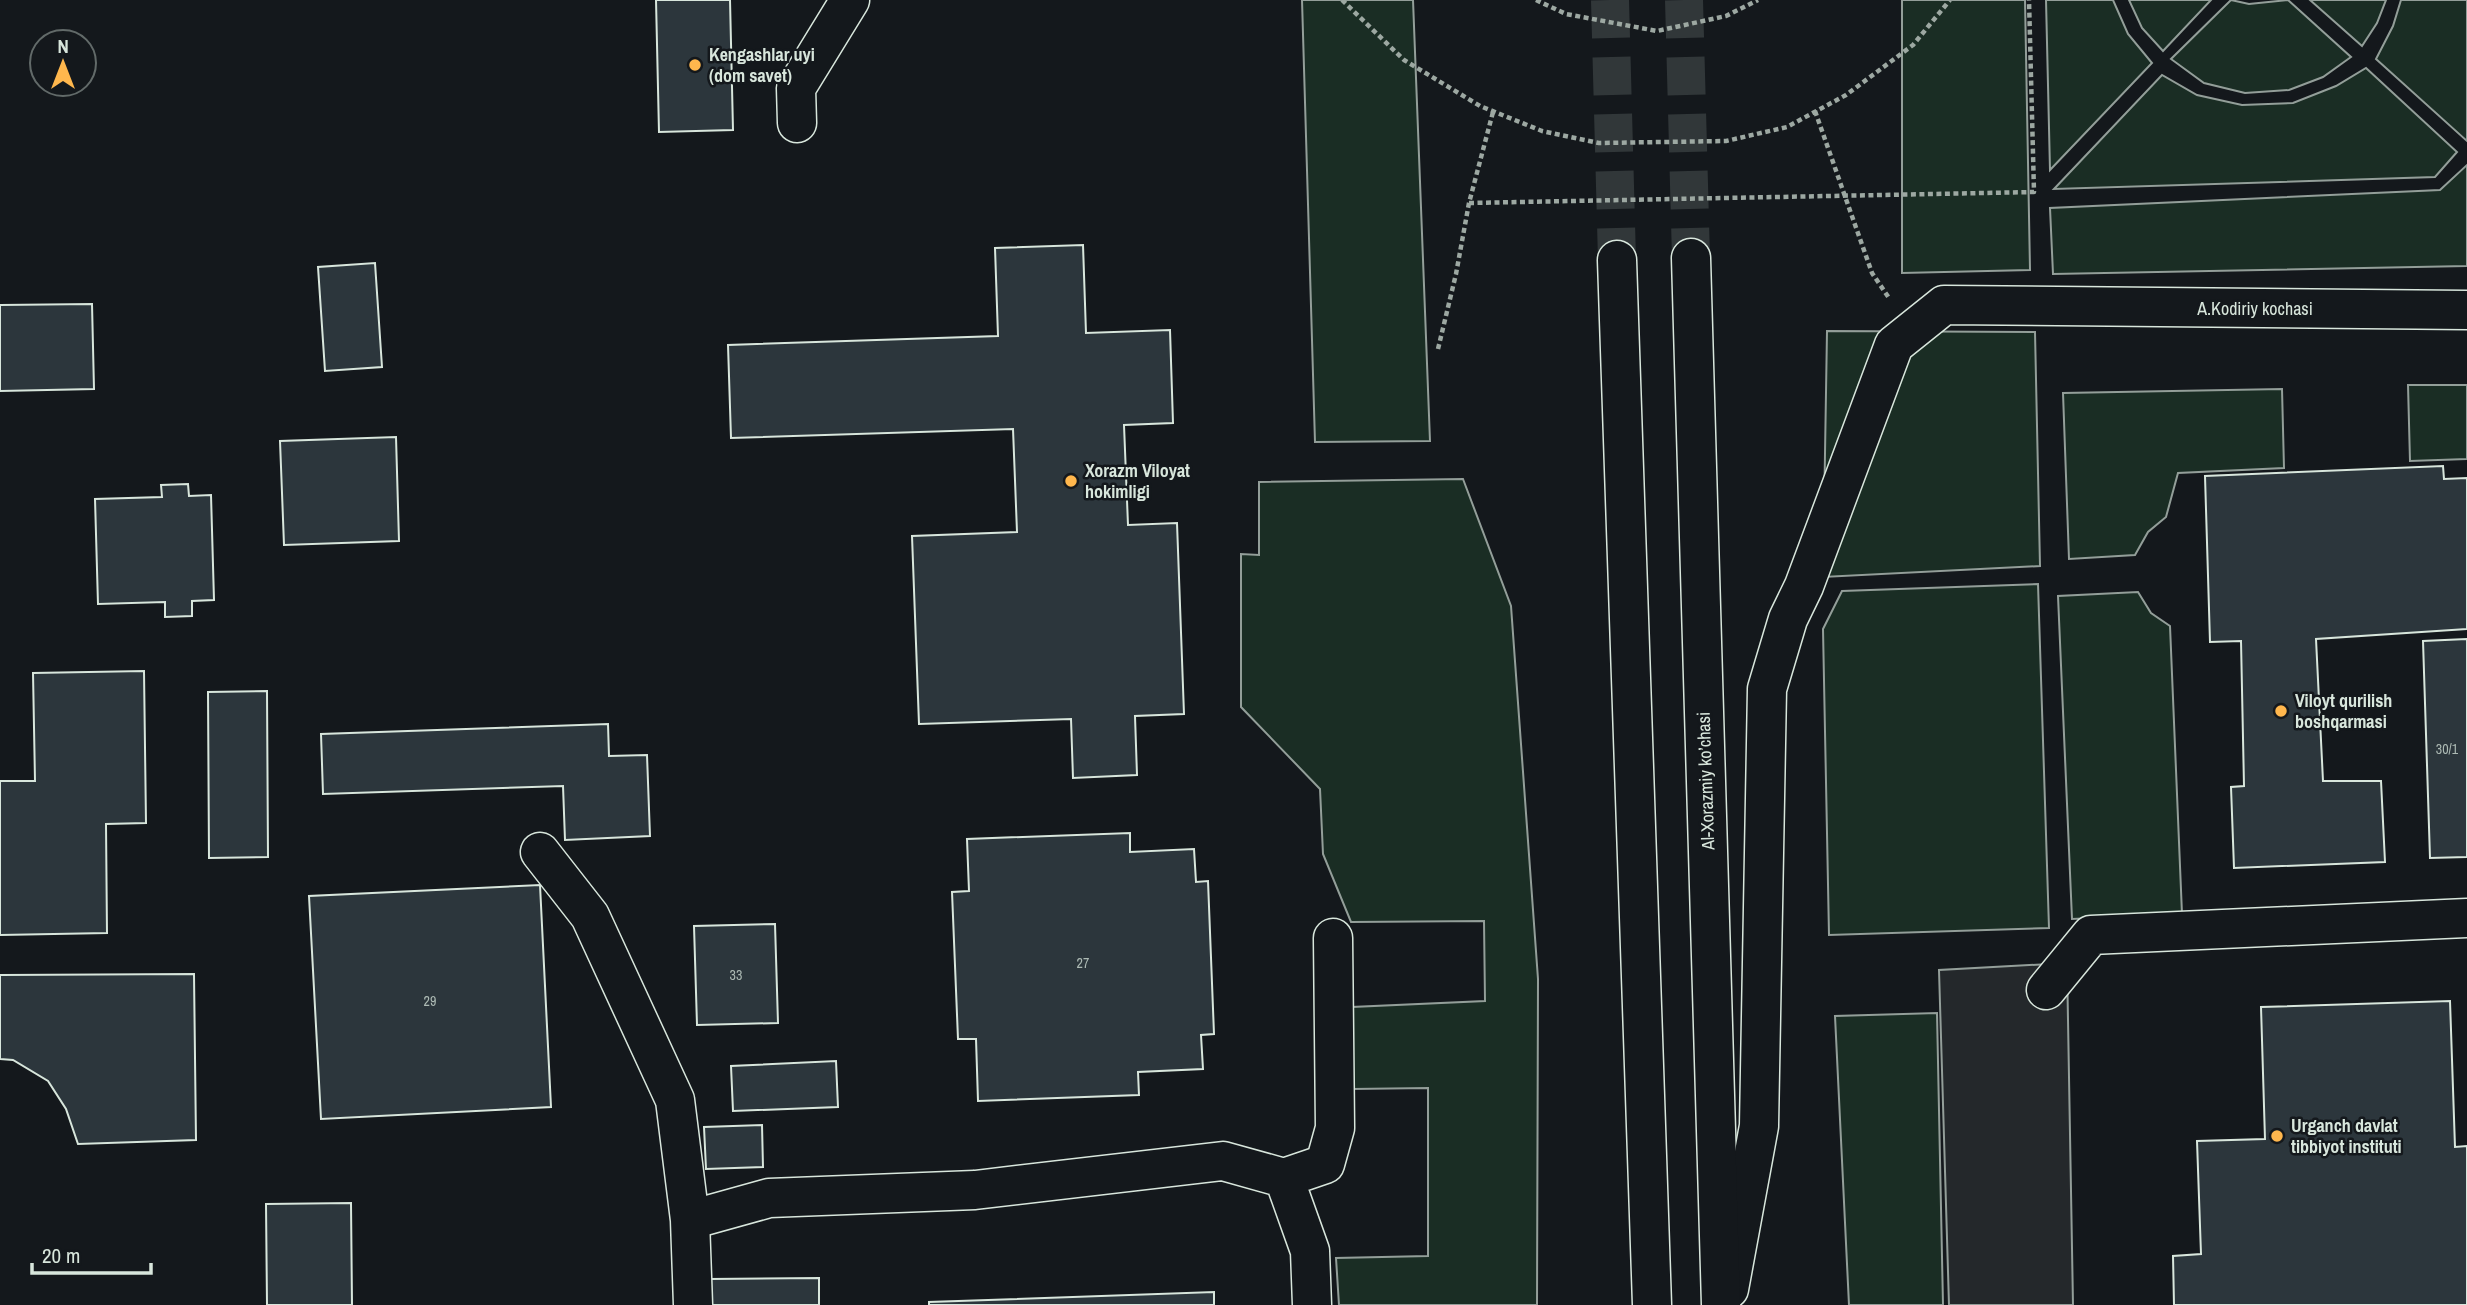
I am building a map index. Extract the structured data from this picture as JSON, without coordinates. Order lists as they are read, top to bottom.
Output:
{
  "streets": {
    "main road": ["A.Kodiriy kochasi", "Al-Xorazmiy ko’chasi"]
  },
  "places": [
    "Kengashlar uyi (dom savet)",
    "Xorazm Viloyat hokimligi",
    "Viloyt qurilish boshqarmasi",
    "Urganch davlat tibbiyot instituti"
  ],
  "house_numbers": [
    "30/1",
    "27",
    "33",
    "29"
  ],
  "scale_bar": "20 m",
  "north": "top"
}
